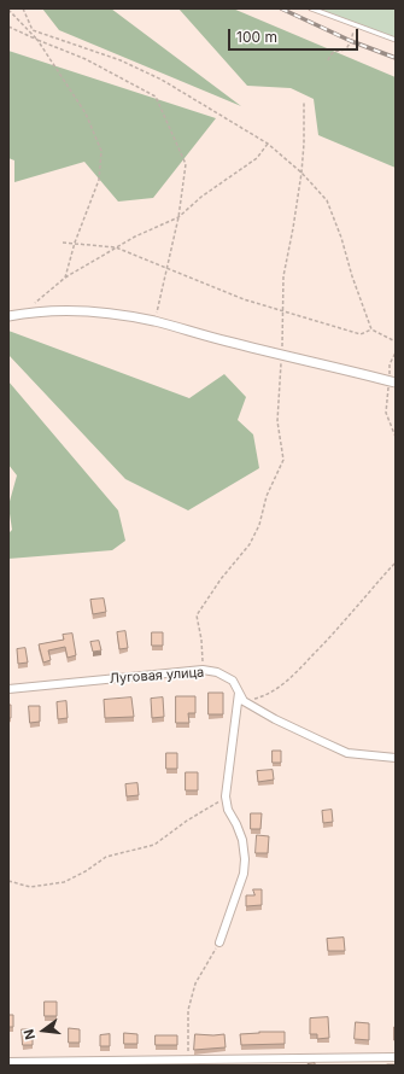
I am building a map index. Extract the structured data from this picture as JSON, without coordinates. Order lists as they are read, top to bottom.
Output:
{
  "streets": {
    "street": ["Луговая улица"]
  },
  "scale_bar": "100 m",
  "north": "left"
}
